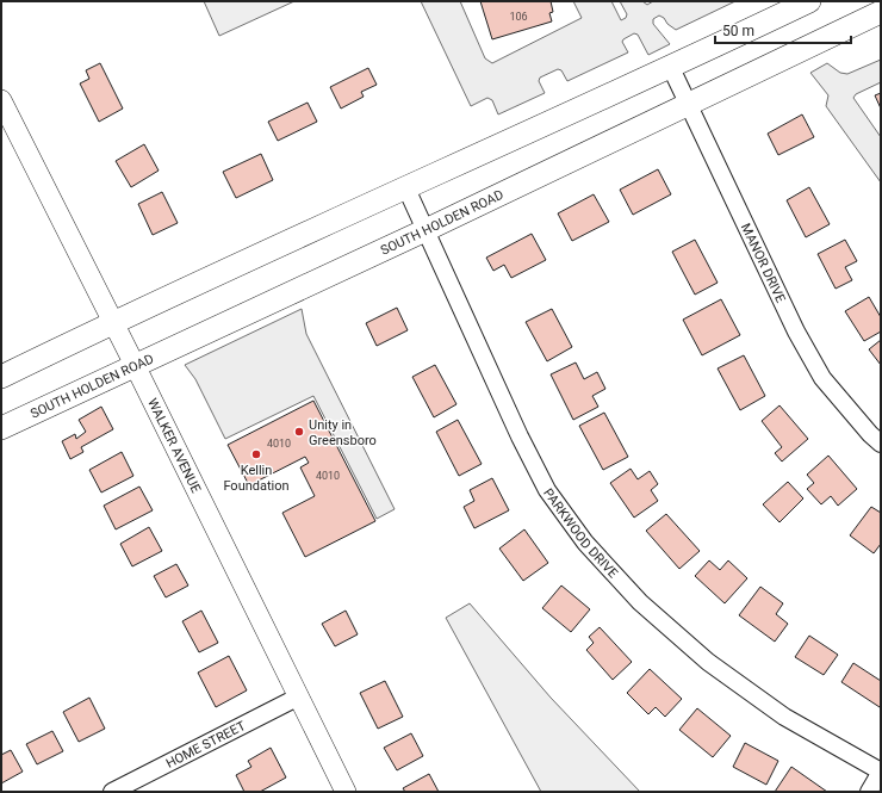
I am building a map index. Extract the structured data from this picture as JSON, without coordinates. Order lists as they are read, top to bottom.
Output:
{
  "streets": {
    "main road": ["SOUTH HOLDEN ROAD"],
    "street": [
      "MANOR DRIVE",
      "WALKER AVENUE",
      "PARKWOOD DRIVE",
      "HOME STREET"
    ]
  },
  "crossings": [
    ["SOUTH HOLDEN ROAD", "MANOR DRIVE"],
    ["SOUTH HOLDEN ROAD", "WALKER AVENUE"],
    ["SOUTH HOLDEN ROAD", "PARKWOOD DRIVE"],
    ["WALKER AVENUE", "HOME STREET"]
  ],
  "places": ["Unity in Greensboro", "Kellin Foundation"],
  "house_numbers": ["106", "4010", "4010"],
  "scale_bar": "50 m"
}
